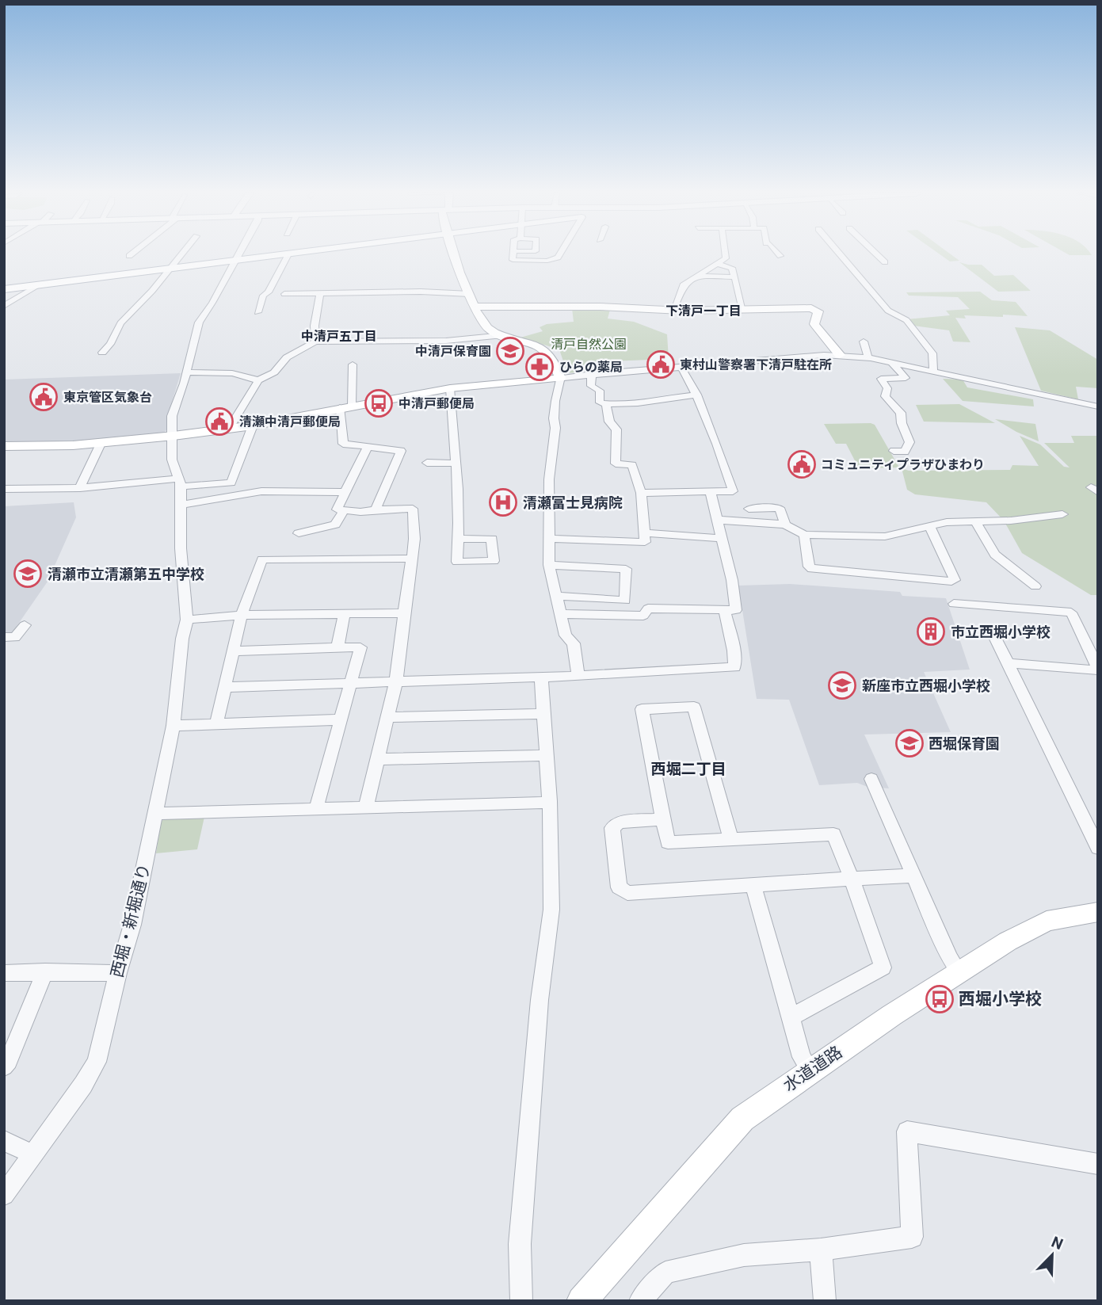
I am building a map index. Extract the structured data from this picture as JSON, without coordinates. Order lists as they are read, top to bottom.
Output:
{
  "streets": {
    "street": ["西堀・新堀通り", "水道道路"]
  },
  "districts": ["下清戸一丁目", "中清戸五丁目", "西堀二丁目"],
  "parks": ["清戸自然公園"],
  "places": {
    "school or university": [
      "中清戸保育園",
      "清瀬市立清瀬第五中学校",
      "新座市立西堀小学校",
      "西堀保育園"
    ],
    "public building": [
      "東村山警察署下清戸駐在所",
      "東京管区気象台",
      "清瀬中清戸郵便局",
      "コミュニティプラザひまわり"
    ],
    "pharmacy": ["ひらの薬局"],
    "bus stop": ["中清戸郵便局", "西堀小学校"],
    "hospital": ["清瀬富士見病院"],
    "building": ["市立西堀小学校"]
  },
  "north": "top right"
}
